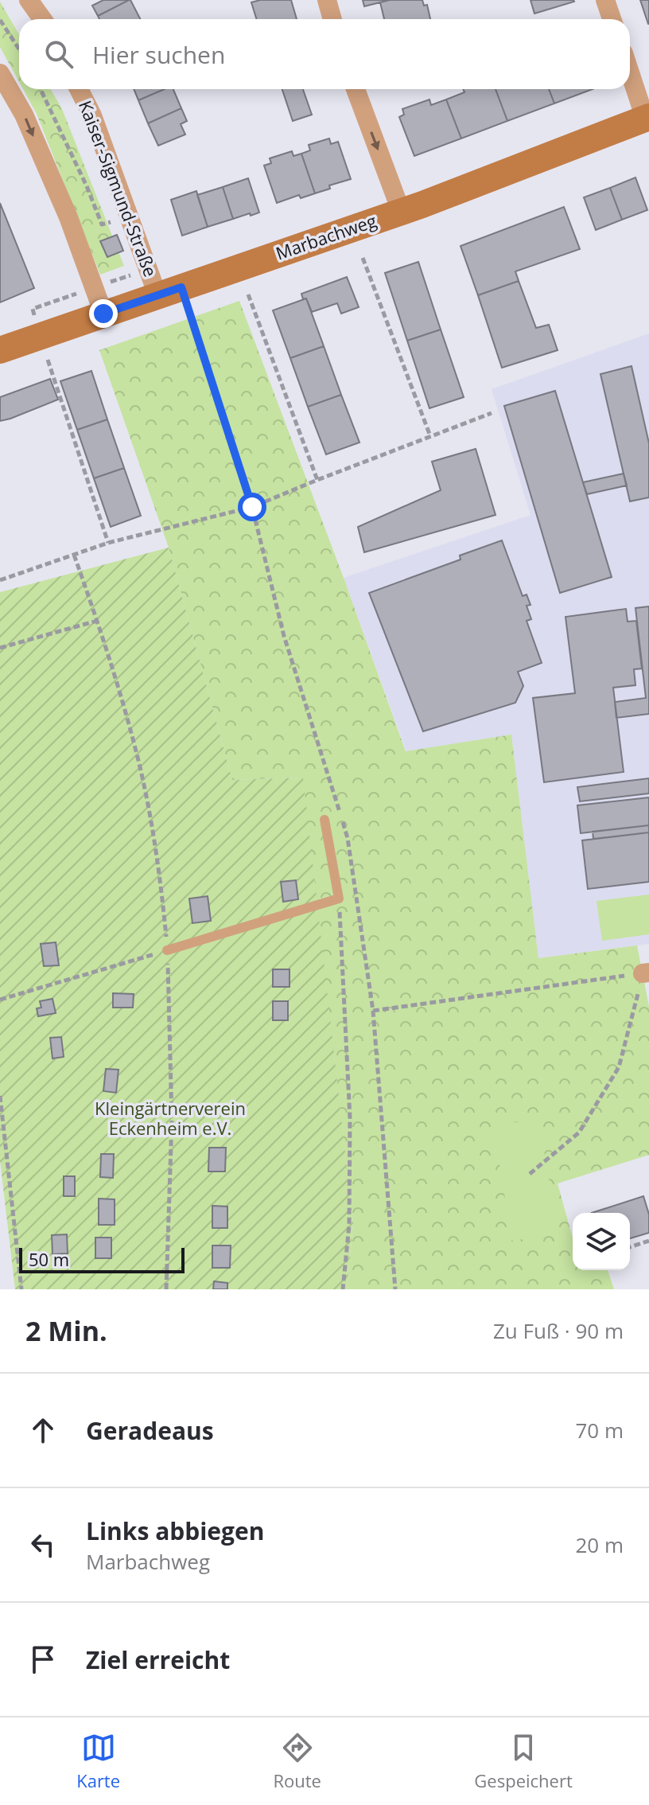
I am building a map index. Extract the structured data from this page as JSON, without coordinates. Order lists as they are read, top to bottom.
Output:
{
  "streets": {
    "main road": ["Marbachweg"],
    "street": ["Kaiser-Sigmund-Straße"]
  },
  "crossings": [
    ["Kaiser-Sigmund-Straße", "Marbachweg"]
  ],
  "parks": ["Kleingärtnerverein Eckenheim e.V."],
  "scale_bar": "50 m",
  "page": {
    "search": "Hier suchen",
    "scale": "50 m",
    "heading": ["2 Min.", "Zu Fuß · 90 m"],
    "list": [
      ["Geradeaus", "70 m"],
      ["Links abbiegen", "Marbachweg", "20 m"],
      "Ziel erreicht"
    ],
    "nav": ["Karte", "Route", "Gespeichert"]
  }
}
